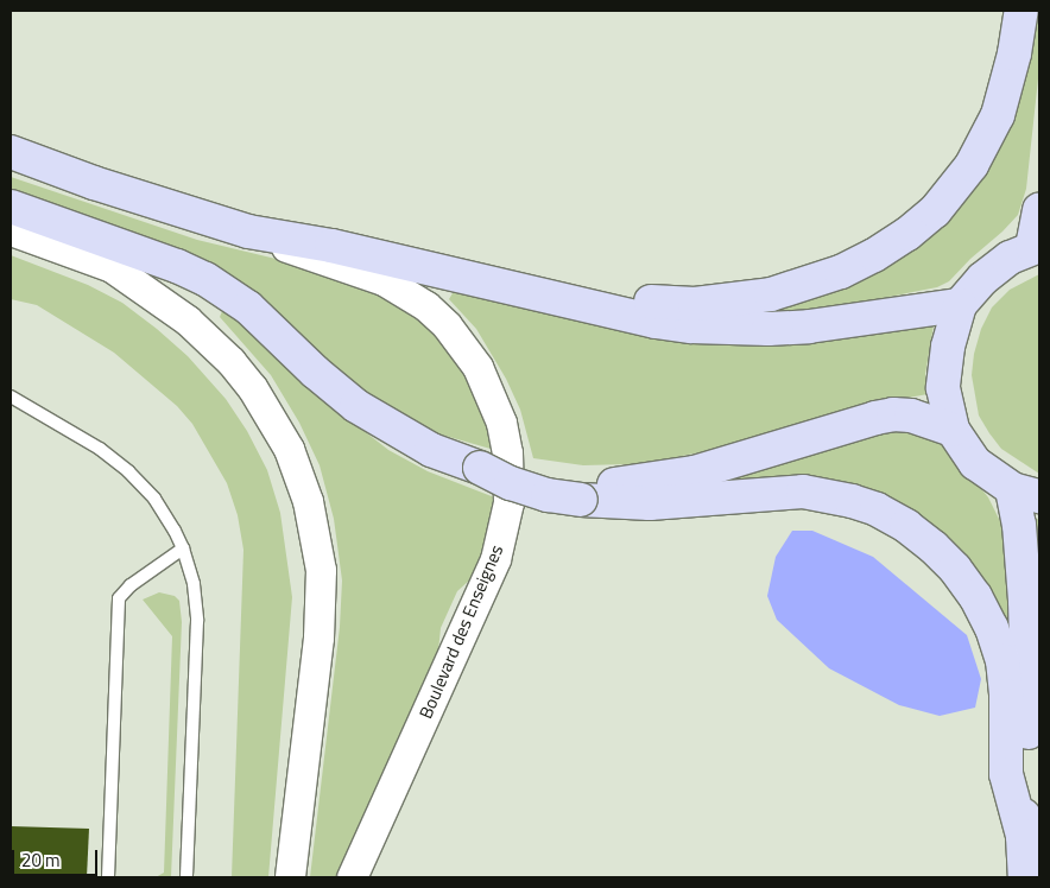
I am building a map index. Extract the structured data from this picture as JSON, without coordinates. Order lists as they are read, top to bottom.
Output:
{
  "streets": {
    "street": ["Boulevard des Enseignes"]
  },
  "scale_bar": "20 m"
}
